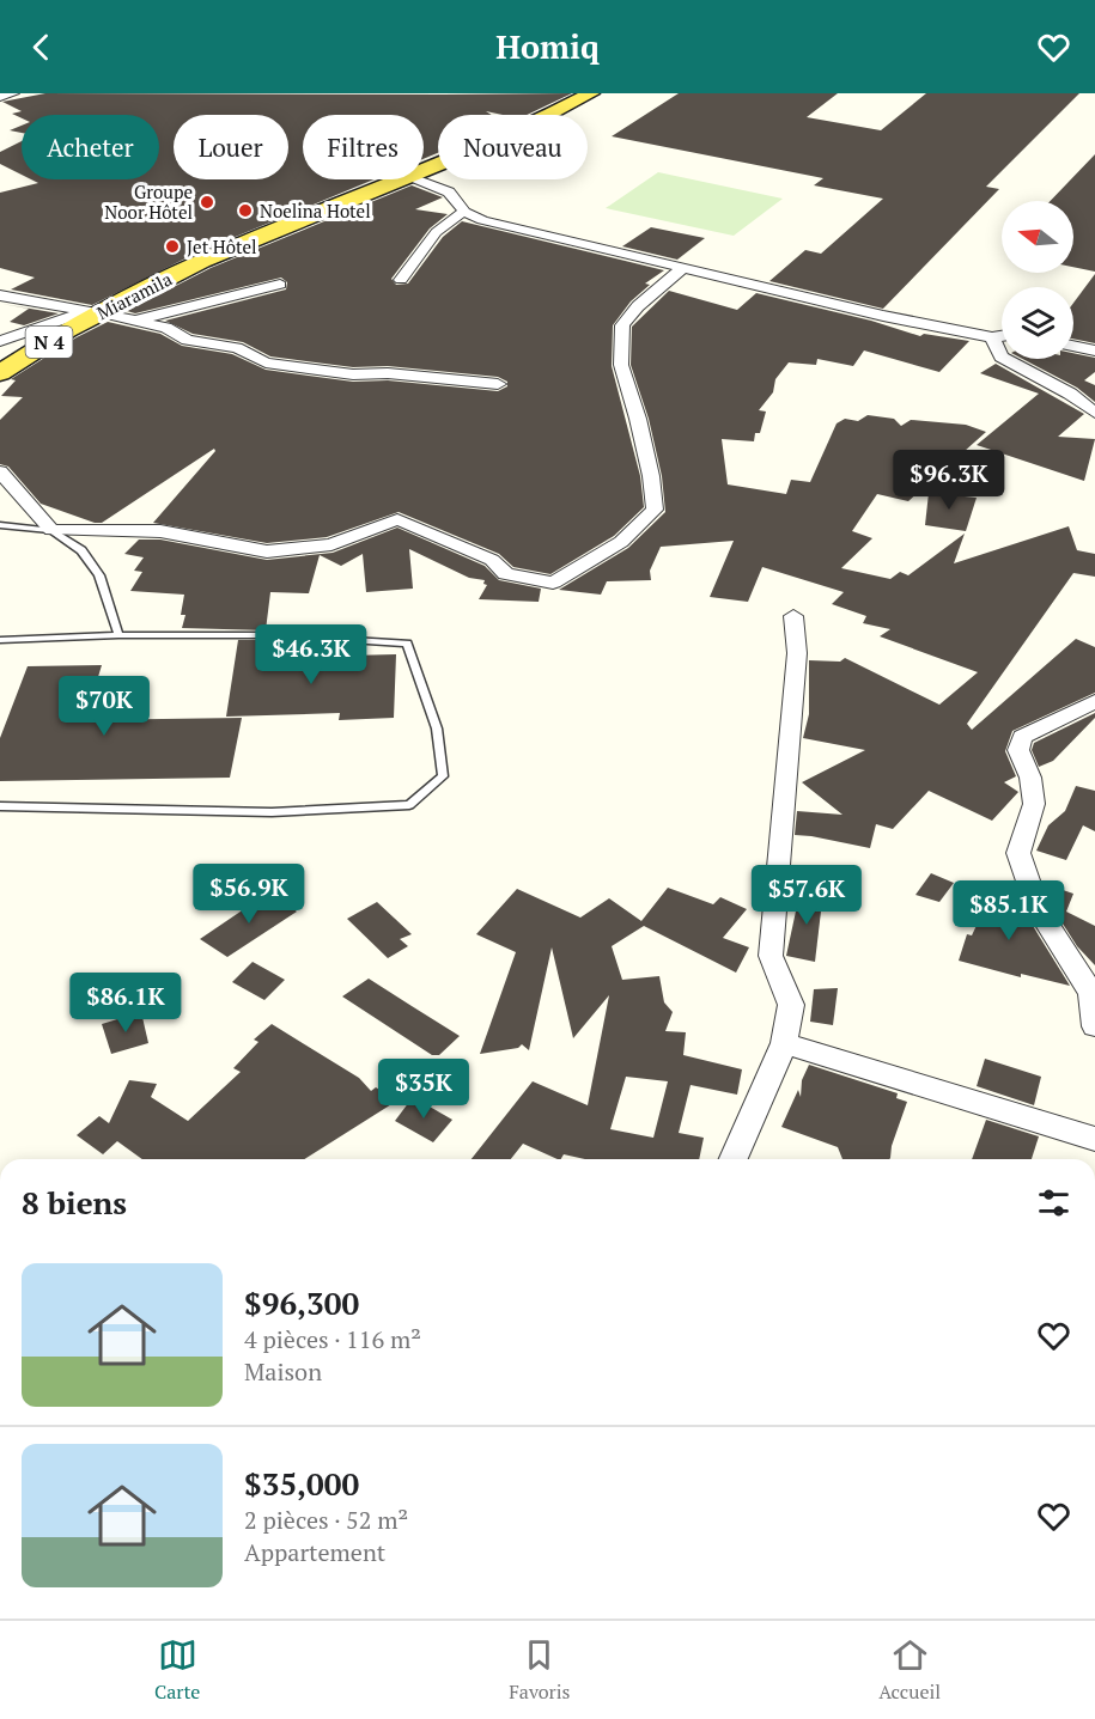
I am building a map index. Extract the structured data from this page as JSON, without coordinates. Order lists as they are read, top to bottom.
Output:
{
  "streets": {
    "main road": ["Miaramila", "N 4"]
  },
  "places": ["Groupe Noor Hôtel", "Noelina Hotel", "Jet Hôtel"],
  "north": "left",
  "page": {
    "header": "Homiq",
    "chip": [
      "Acheter",
      "Louer",
      "Filtres",
      "Nouveau"
    ],
    "price": [
      "$96.3K",
      "$46.3K",
      "$70K",
      "$56.9K",
      "$57.6K",
      "$85.1K",
      "$86.1K",
      "$35K"
    ],
    "heading": "8 biens",
    "list": [
      {
        "name": "$96,300",
        "note": "4 pièces · 116 m² · Maison"
      },
      {
        "name": "$35,000",
        "note": "2 pièces · 52 m² · Appartement"
      }
    ],
    "tabs": ["Carte", "Favoris", "Accueil"]
  }
}
